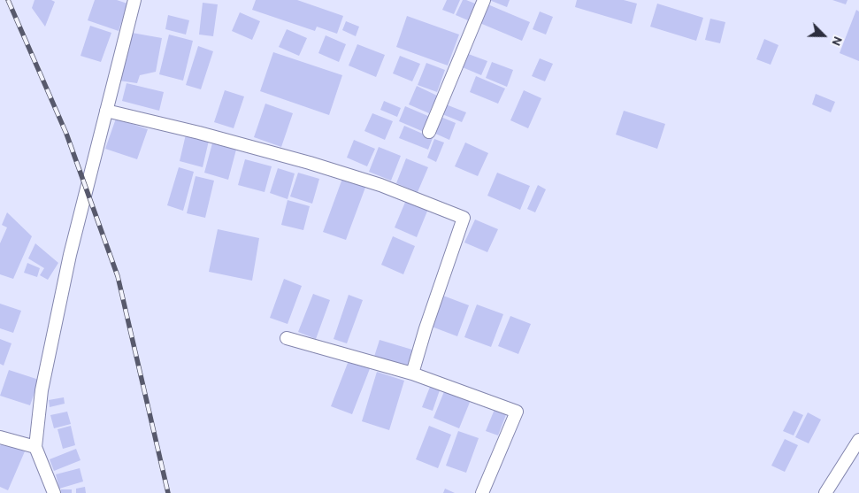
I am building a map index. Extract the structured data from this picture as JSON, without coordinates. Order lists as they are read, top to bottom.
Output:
{
  "north": "bottom right"
}
